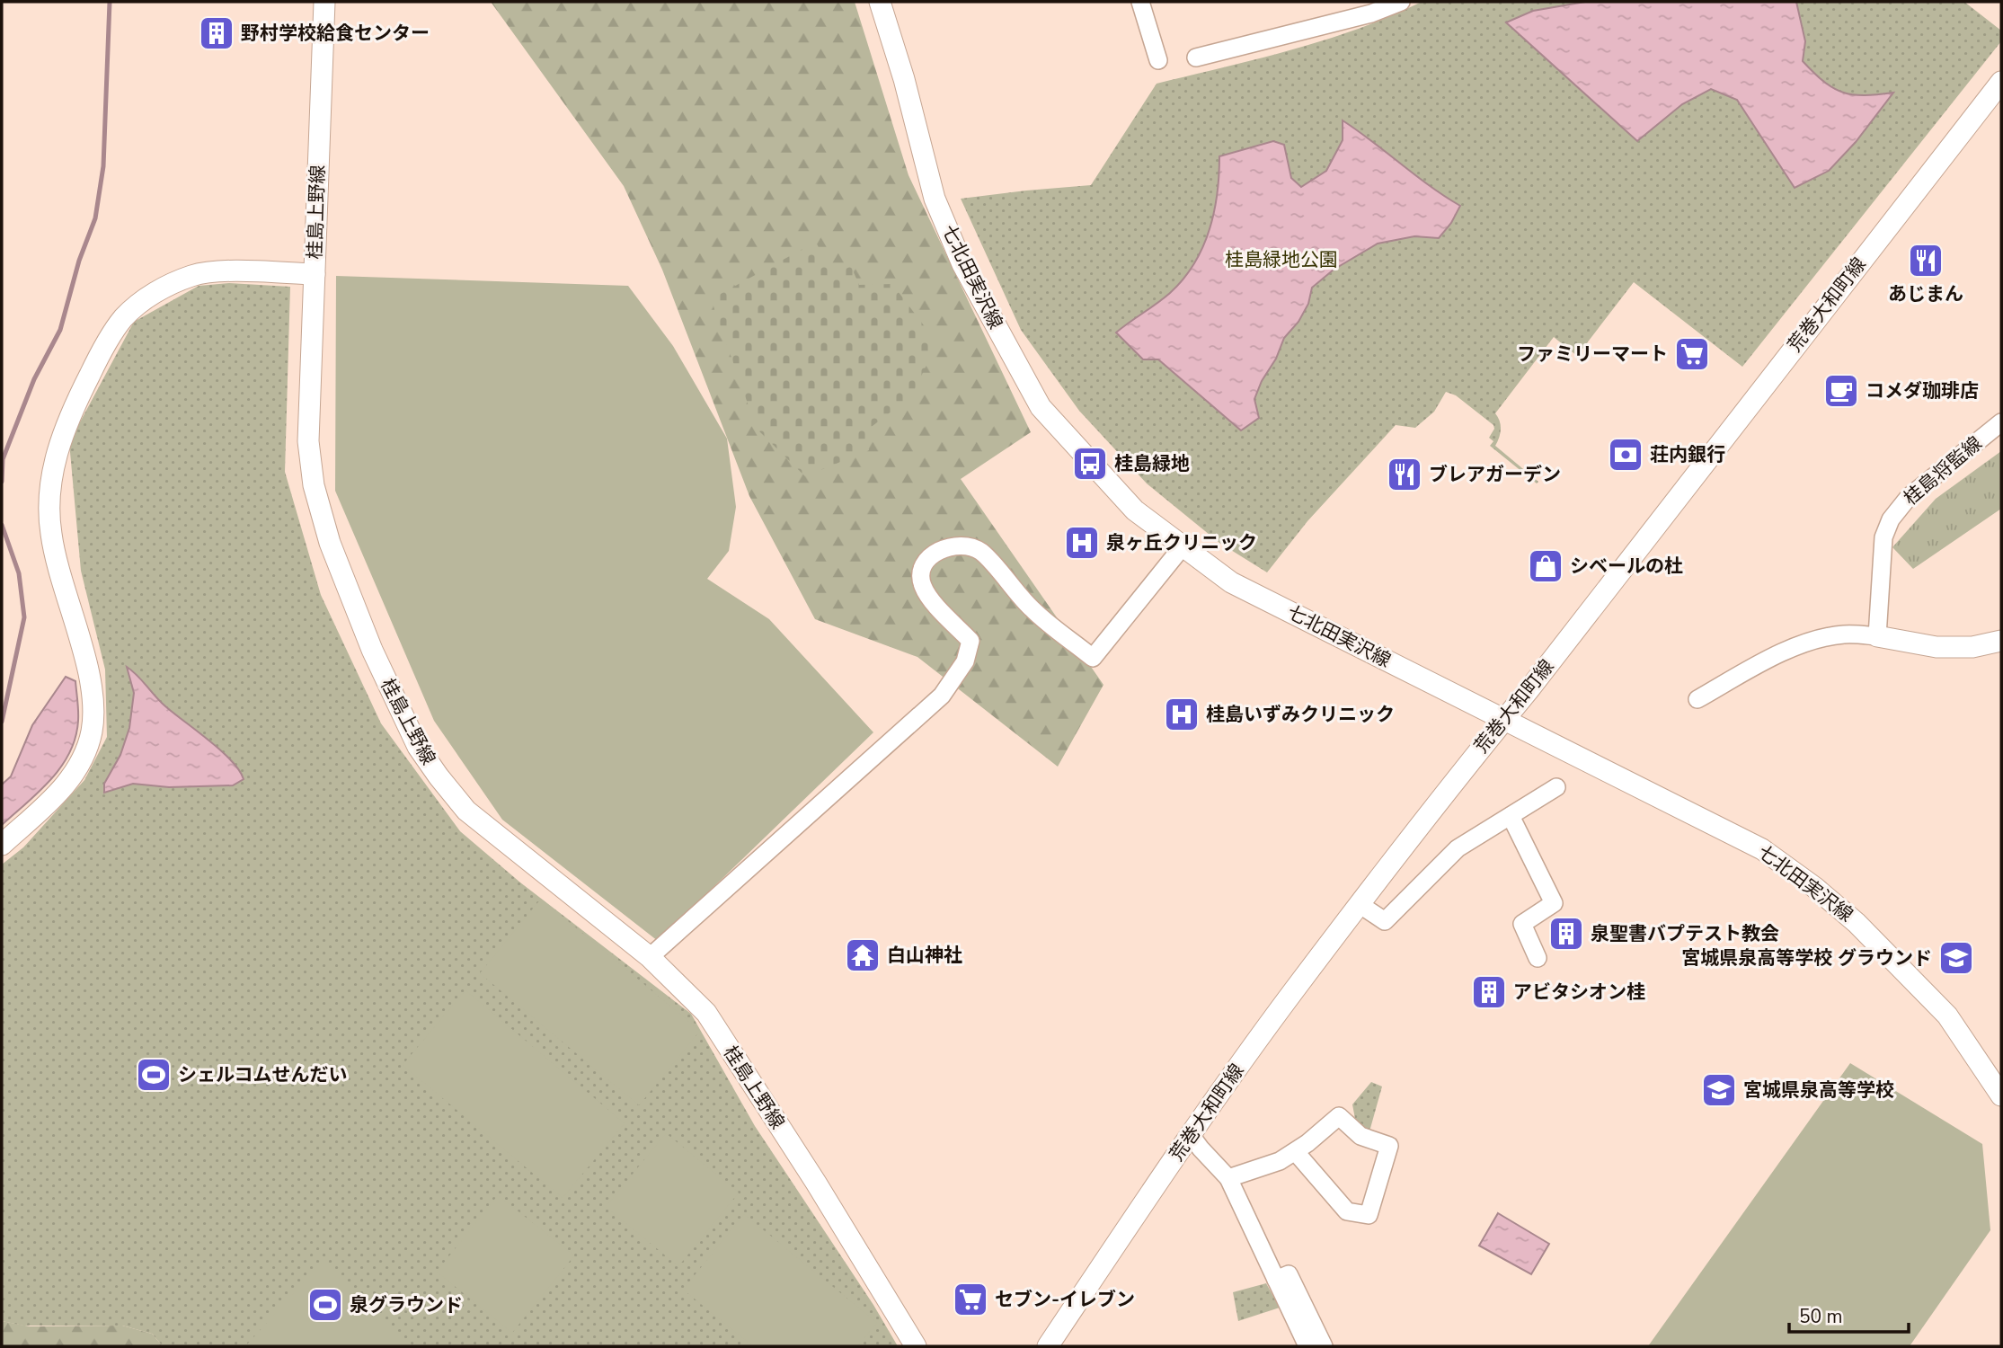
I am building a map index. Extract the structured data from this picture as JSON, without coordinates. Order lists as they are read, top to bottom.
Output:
{
  "streets": {
    "street": [
      "桂島上野線",
      "七北田実沢線",
      "荒巻大和町線",
      "桂島将監線"
    ]
  },
  "crossings": [
    ["七北田実沢線", "荒巻大和町線"]
  ],
  "parks": ["桂島緑地公園"],
  "places": {
    "building": ["野村学校給食センター", "泉聖書バプテスト教会", "アビタシオン桂"],
    "restaurant": ["あじまん", "ブレアガーデン"],
    "supermarket": ["ファミリーマート", "セブン-イレブン"],
    "cafe": ["コメダ珈琲店"],
    "bank": ["荘内銀行"],
    "bus stop": ["桂島緑地"],
    "hospital": ["泉ヶ丘クリニック", "桂島いずみクリニック"],
    "shop": ["シベールの杜"],
    "temple": ["白山神社"],
    "school or university": ["宮城県泉高等学校 グラウンド", "宮城県泉高等学校"],
    "sports": ["シェルコムせんだい", "泉グラウンド"]
  },
  "scale_bar": "50 m"
}
